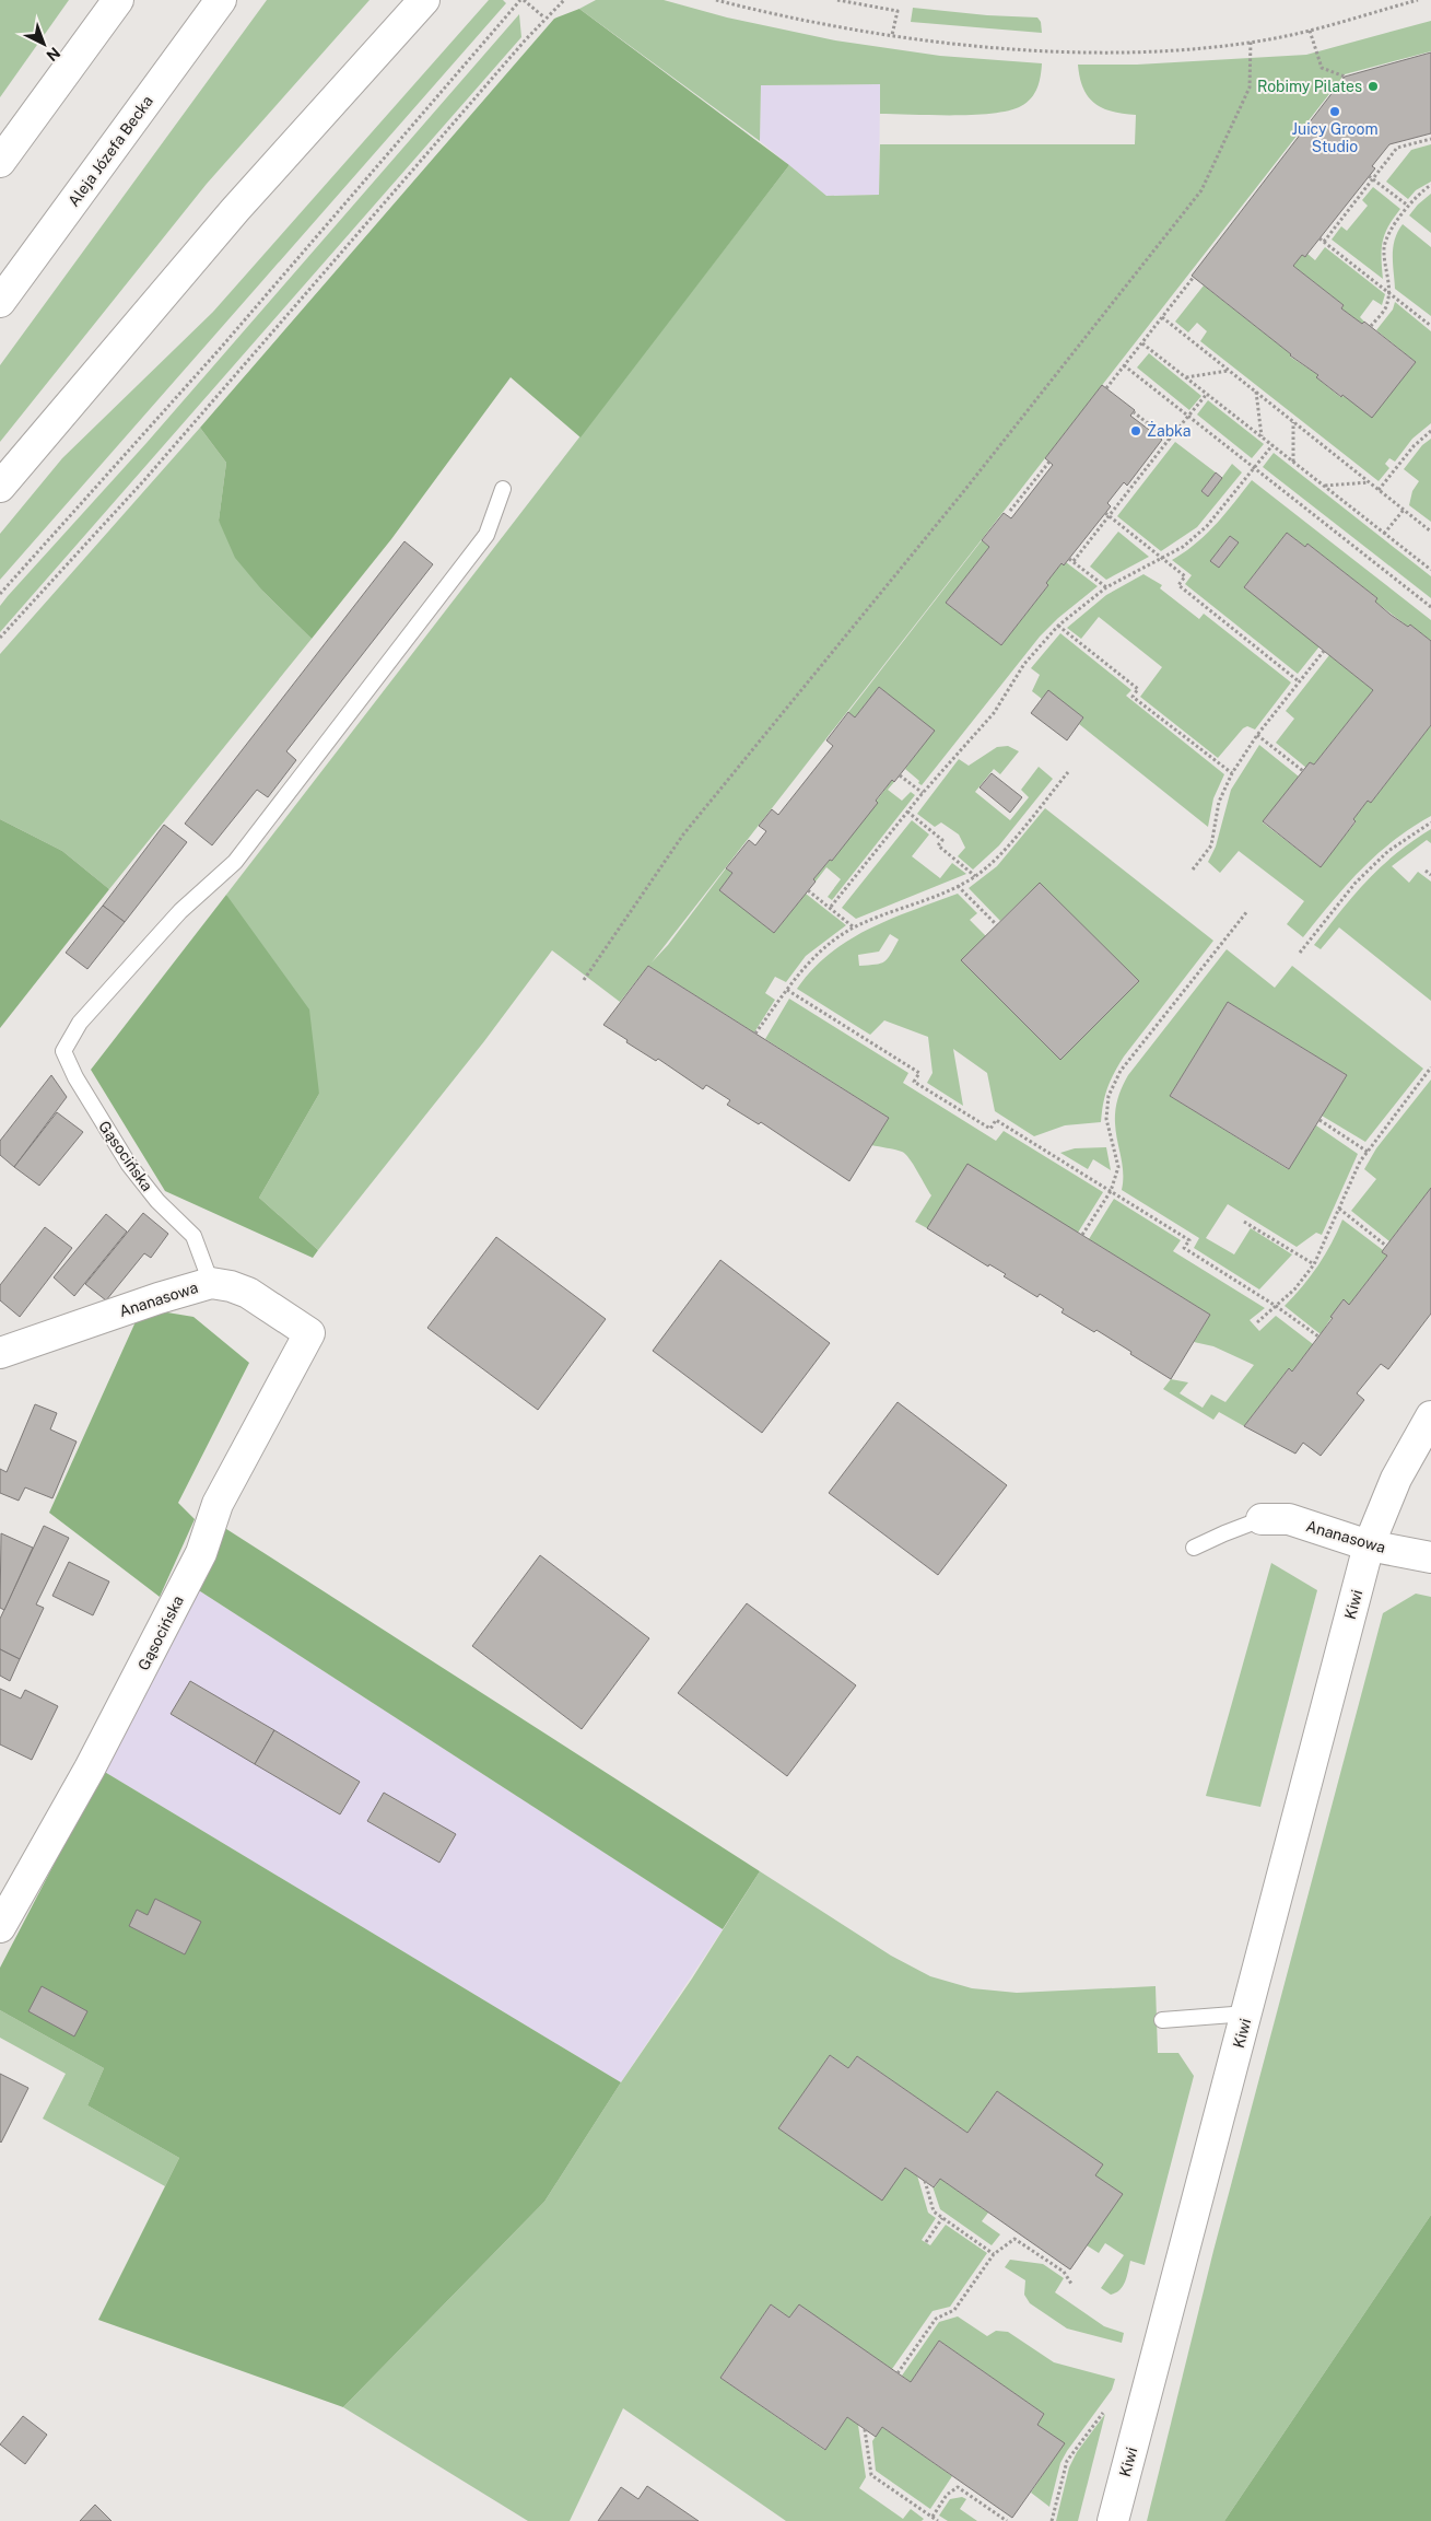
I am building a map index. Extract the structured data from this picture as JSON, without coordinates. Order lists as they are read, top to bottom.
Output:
{
  "streets": {
    "street": [
      "Aleja Józefa Becka",
      "Gąsocińska",
      "Ananasowa",
      "Kiwi"
    ]
  },
  "crossings": [
    ["Gąsocińska", "Ananasowa"],
    ["Ananasowa", "Kiwi"]
  ],
  "places": ["Robimy Pilates", "Juicy Groom Studio", "Żabka"],
  "north": "bottom right"
}
